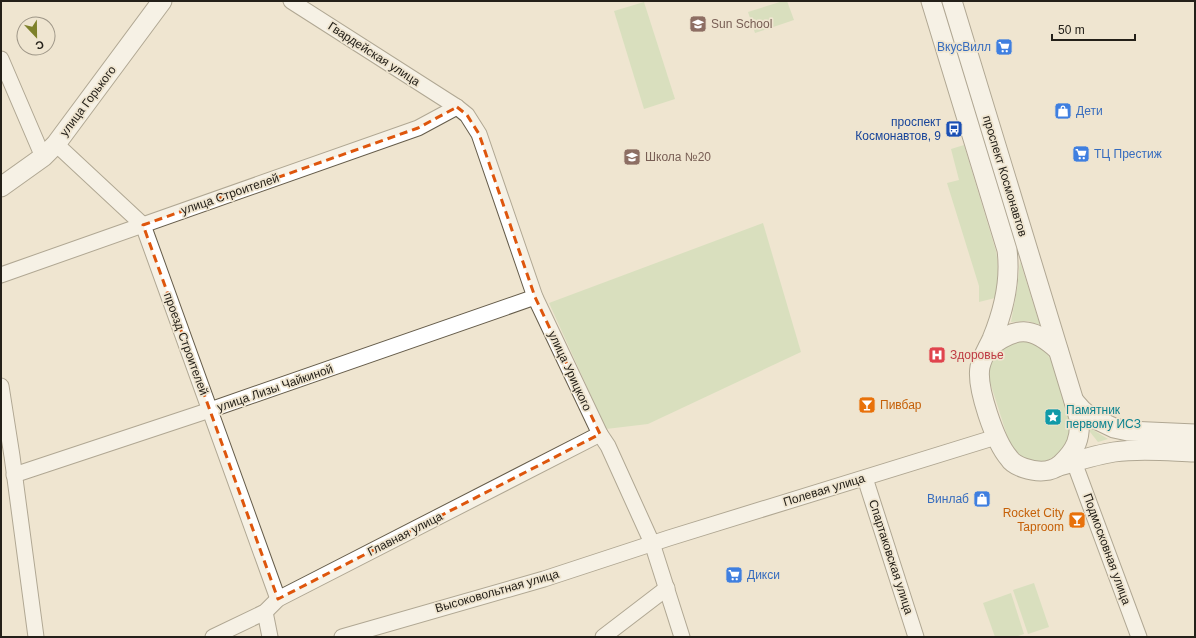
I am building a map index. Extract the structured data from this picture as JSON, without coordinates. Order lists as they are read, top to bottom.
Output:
{
  "streets": {
    "main road": ["улица Горького", "проспект Космонавтов"],
    "street": [
      "Гвардейская улица",
      "улица Строителей",
      "проезд Строителей",
      "улица Урицкого",
      "улица Лизы Чайкиной",
      "Полевая улица",
      "Главная улица",
      "Подмосковная улица",
      "Спартаковская улица",
      "Высоковольтная улица"
    ]
  },
  "crossings": [
    ["Гвардейская улица", "улица Строителей"],
    ["Гвардейская улица", "улица Урицкого"],
    ["улица Горького", "проезд Строителей"],
    ["проспект Космонавтов", "Полевая улица"],
    ["проспект Космонавтов", "Подмосковная улица"],
    ["улица Строителей", "проезд Строителей"],
    ["улица Строителей", "улица Урицкого"],
    ["проезд Строителей", "улица Лизы Чайкиной"],
    ["проезд Строителей", "Главная улица"],
    ["улица Урицкого", "улица Лизы Чайкиной"],
    ["улица Урицкого", "Полевая улица"],
    ["улица Урицкого", "Главная улица"],
    ["улица Урицкого", "Высоковольтная улица"],
    ["Полевая улица", "Подмосковная улица"],
    ["Полевая улица", "Спартаковская улица"],
    ["Полевая улица", "Высоковольтная улица"]
  ],
  "places": {
    "school or university": ["Sun School", "Школа №20"],
    "supermarket": ["ВкусВилл", "ТЦ Престиж", "Дикси"],
    "shop": ["Дети", "Винлаб"],
    "bus stop": ["проспект Космонавтов, 9"],
    "hospital": ["Здоровье"],
    "bar": ["Пивбар", "Rocket City Taproom"],
    "place": ["Памятник первому ИСЗ"]
  },
  "scale_bar": "50 m",
  "north": "bottom"
}
